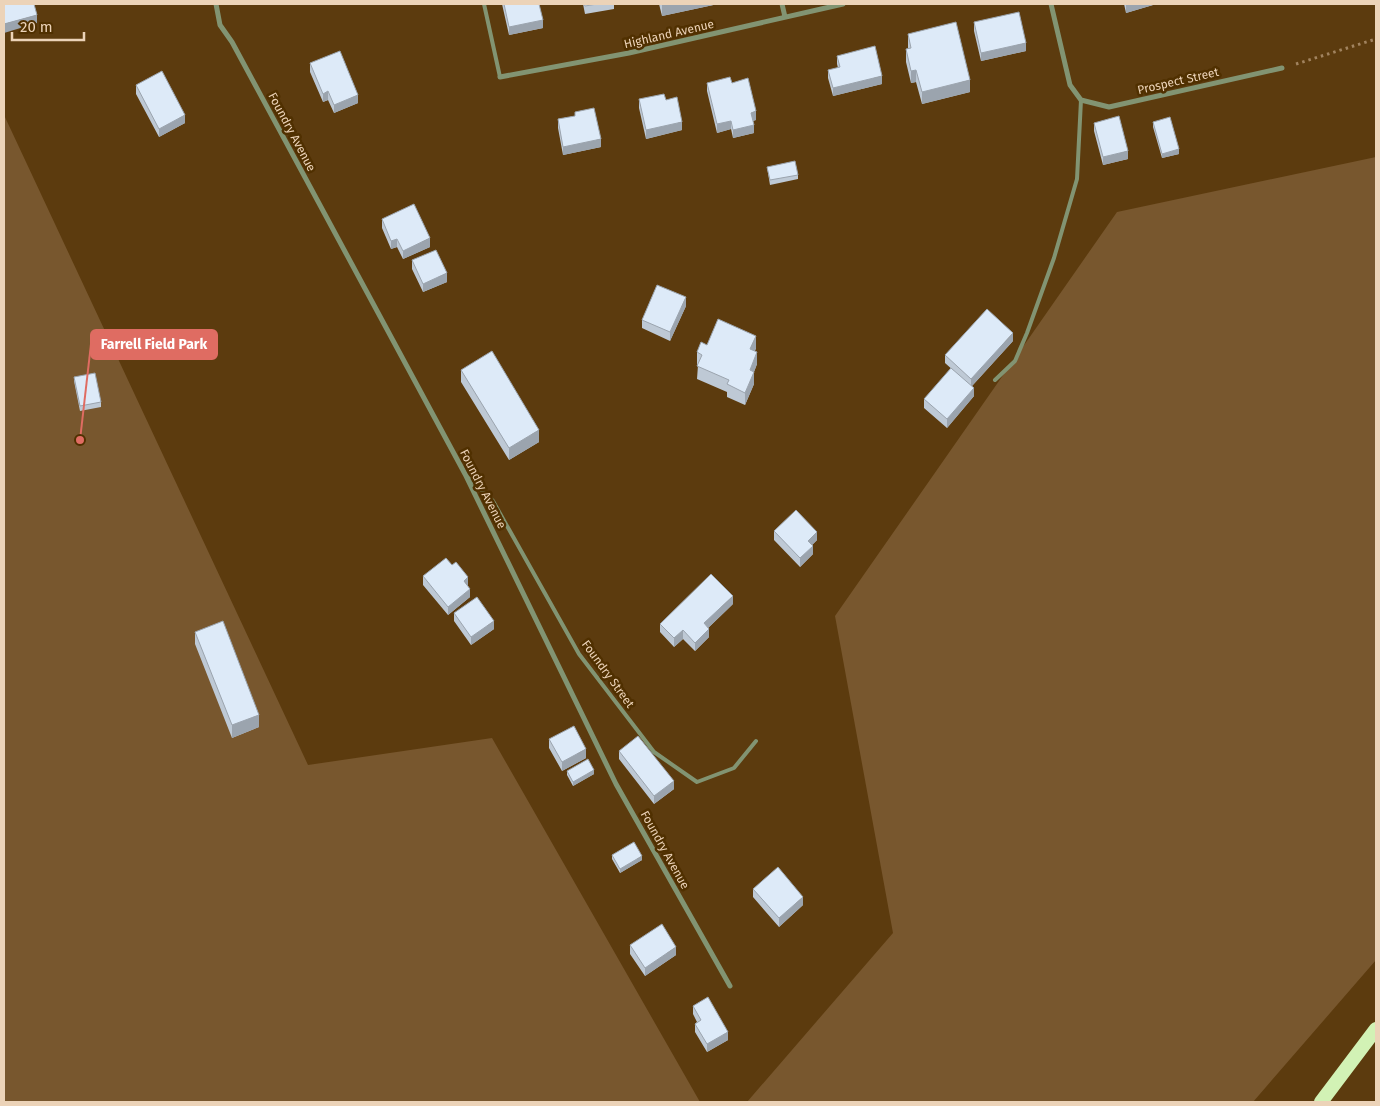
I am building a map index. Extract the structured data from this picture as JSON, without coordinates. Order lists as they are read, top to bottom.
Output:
{
  "streets": {
    "street": ["Highland Avenue", "Prospect Street", "Foundry Avenue"],
    "lane": ["Foundry Street"]
  },
  "crossings": [
    ["Foundry Avenue", "Foundry Street"]
  ],
  "places": ["Farrell Field Park"],
  "scale_bar": "20 m"
}
